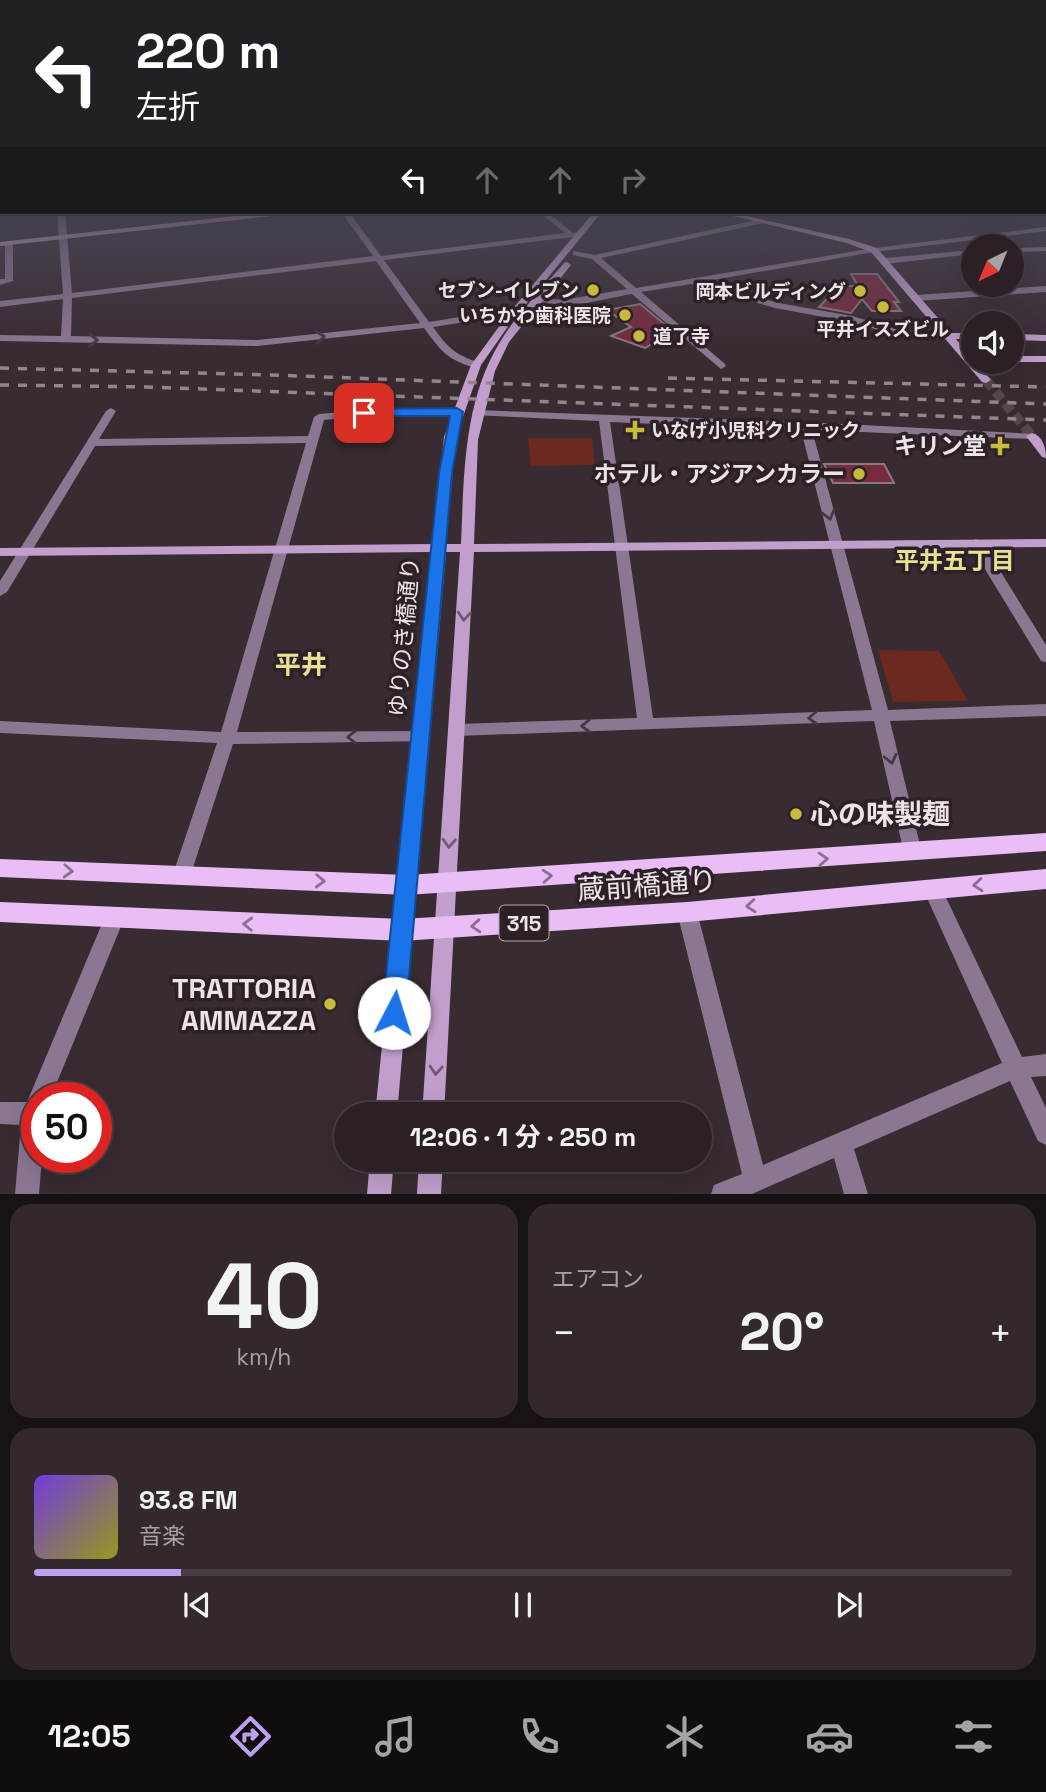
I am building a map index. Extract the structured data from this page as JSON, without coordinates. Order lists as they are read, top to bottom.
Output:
{
  "streets": {
    "main road": ["ゆりのき橋通り", "蔵前橋通り", "315"]
  },
  "crossings": [
    ["ゆりのき橋通り", "蔵前橋通り"]
  ],
  "districts": ["平井五丁目", "平井"],
  "places": {
    "other": [
      "セブン-イレブン",
      "岡本ビルディング",
      "平井イスズビル",
      "いちかわ歯科医院",
      "道了寺",
      "ホテル・アジアンカラー",
      "心の味製麺",
      "TRATTORIA AMMAZZA"
    ],
    "health": ["いなげ小児科クリニック", "キリン堂"]
  },
  "north": "bottom left",
  "page": {
    "turn": ["220 m", "左折"],
    "limit": "50",
    "trip": "12:06 · 1 分 · 250 m",
    "tile": [
      ["40", "km/h"],
      "エアコン"
    ],
    "heat": ["−", "20°", "+"],
    "song": ["93.8 FM", "音楽"],
    "tabs": "12:05"
  }
}
